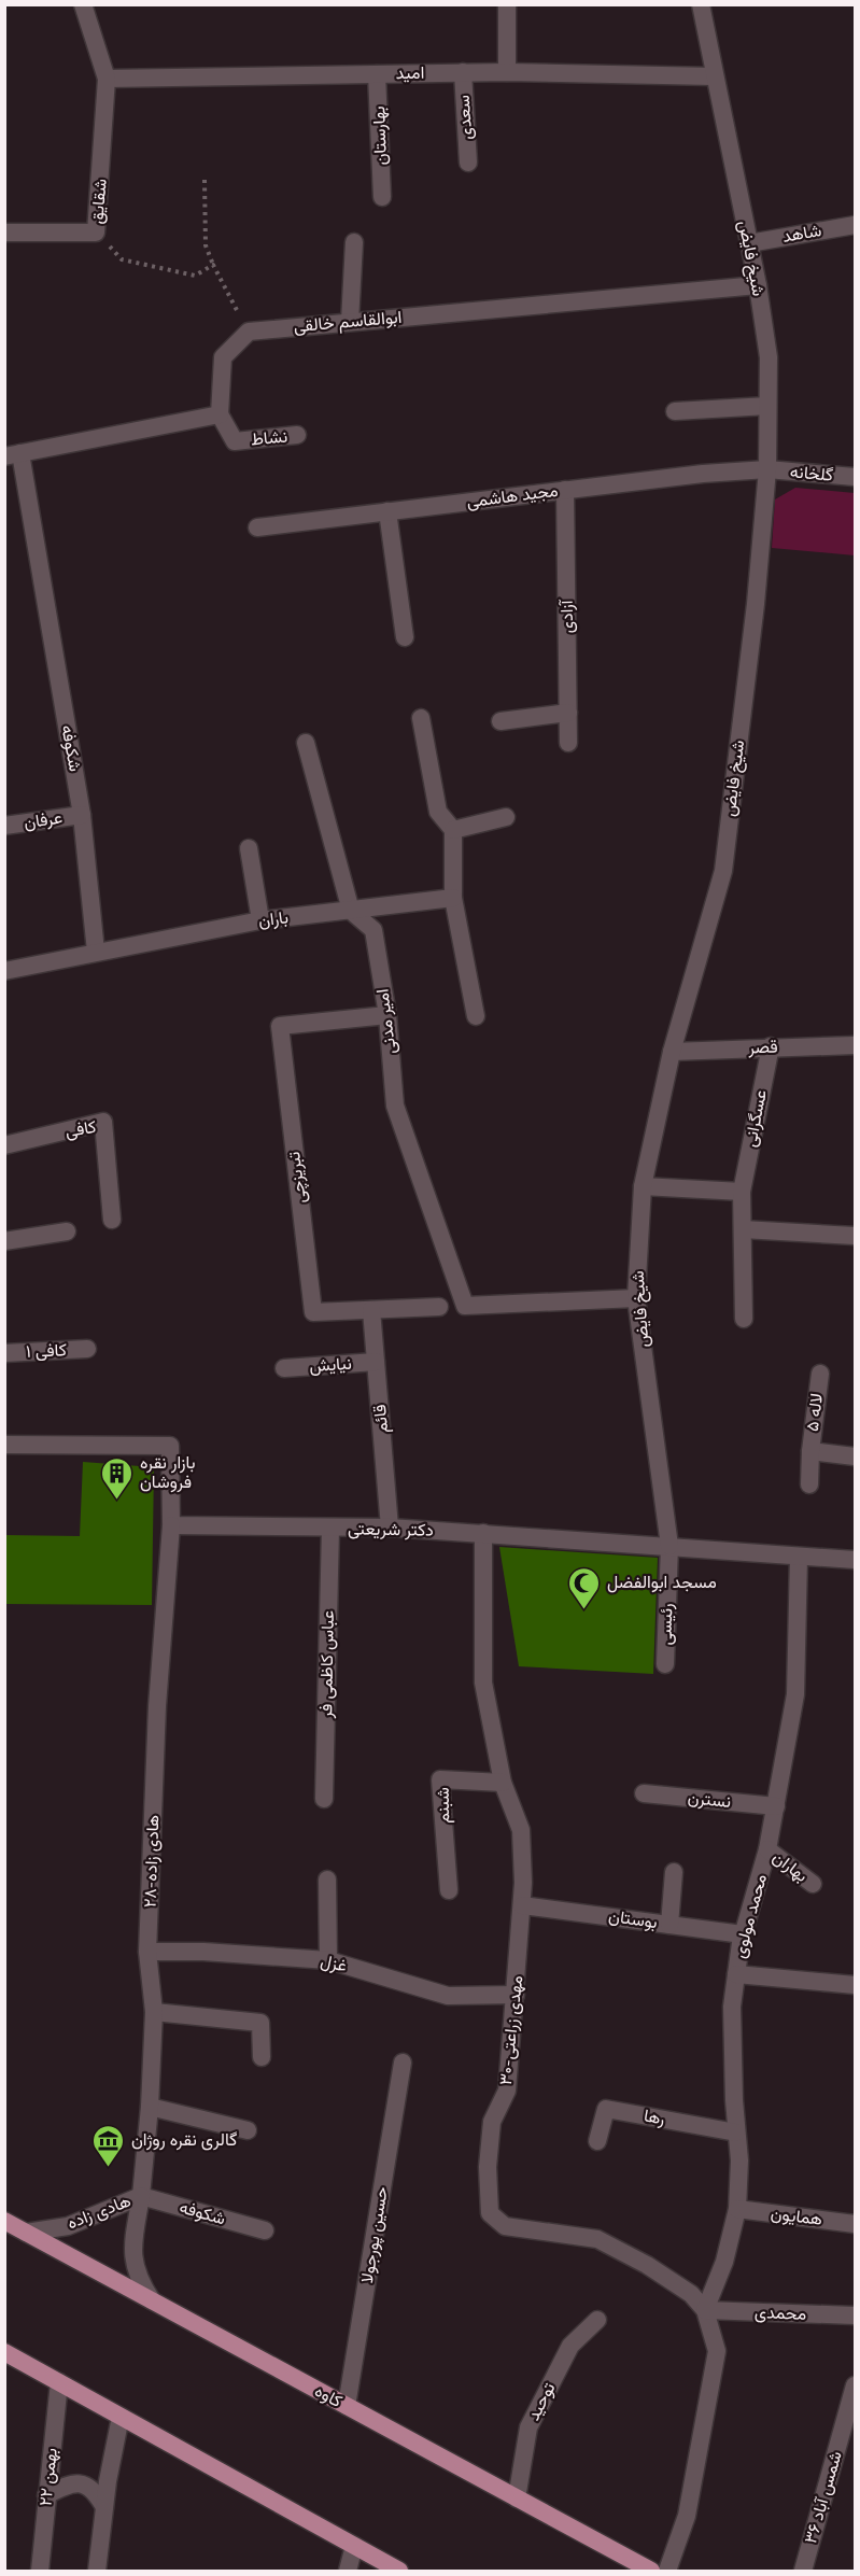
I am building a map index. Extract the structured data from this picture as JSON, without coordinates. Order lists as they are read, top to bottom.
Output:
{
  "streets": {
    "main road": ["کاوه"],
    "street": [
      "امید",
      "سعدی",
      "بهارستان",
      "شقایق",
      "شاهد",
      "شیخ فایض",
      "ابوالقاسم خالقی",
      "نشاط",
      "گلخانه",
      "مجید هاشمی",
      "آزادی",
      "شکوفه",
      "عرفان",
      "باران",
      "امیر مدنی",
      "قصر",
      "عسگرانی",
      "کافی",
      "تبریزچی",
      "کافی ۱",
      "نیایش",
      "لاله ۵",
      "قائم",
      "دکتر شریعتی",
      "رئیسی",
      "عباس کاظمی فر",
      "نسترن",
      "شبنم",
      "۲۸-هادی زاده",
      "بهاران",
      "محمد مولوی",
      "بوستان",
      "غزل",
      "۳۰-مهدی زراعتی",
      "رها",
      "هادی زاده",
      "همایون",
      "حسین پورجولا",
      "محمدی",
      "توحید",
      "۲۲ بهمن",
      "شمس آباد ۳۶"
    ]
  },
  "crossings": [
    ["امید", "سعدی"],
    ["امید", "بهارستان"],
    ["امید", "شقایق"],
    ["امید", "شیخ فایض"],
    ["شاهد", "شیخ فایض"],
    ["شیخ فایض", "ابوالقاسم خالقی"],
    ["شیخ فایض", "گلخانه"],
    ["شیخ فایض", "مجید هاشمی"],
    ["شیخ فایض", "امیر مدنی"],
    ["شیخ فایض", "قصر"],
    ["شیخ فایض", "دکتر شریعتی"],
    ["شیخ فایض", "رئیسی"],
    ["گلخانه", "مجید هاشمی"],
    ["مجید هاشمی", "آزادی"],
    ["شکوفه", "عرفان"],
    ["شکوفه", "باران"],
    ["شکوفه", "۲۸-هادی زاده"],
    ["شکوفه", "هادی زاده"],
    ["باران", "امیر مدنی"],
    ["امیر مدنی", "تبریزچی"],
    ["قصر", "عسگرانی"],
    ["تبریزچی", "قائم"],
    ["نیایش", "قائم"],
    ["قائم", "دکتر شریعتی"],
    ["دکتر شریعتی", "رئیسی"],
    ["دکتر شریعتی", "عباس کاظمی فر"],
    ["دکتر شریعتی", "۲۸-هادی زاده"],
    ["دکتر شریعتی", "محمد مولوی"],
    ["دکتر شریعتی", "۳۰-مهدی زراعتی"],
    ["نسترن", "محمد مولوی"],
    ["شبنم", "۳۰-مهدی زراعتی"],
    ["۲۸-هادی زاده", "غزل"],
    ["۲۸-هادی زاده", "هادی زاده"],
    ["بهاران", "محمد مولوی"],
    ["محمد مولوی", "بوستان"],
    ["محمد مولوی", "۳۰-مهدی زراعتی"],
    ["محمد مولوی", "رها"],
    ["محمد مولوی", "همایون"],
    ["محمد مولوی", "محمدی"],
    ["بوستان", "۳۰-مهدی زراعتی"],
    ["غزل", "۳۰-مهدی زراعتی"],
    ["۳۰-مهدی زراعتی", "محمدی"],
    ["هادی زاده", "کاوه"],
    ["حسین پورجولا", "کاوه"],
    ["کاوه", "توحید"]
  ],
  "places": {
    "building": ["بازار نقره فروشان"],
    "mosque": ["مسجد ابوالفضل"],
    "museum": ["گالری نقره روژان"]
  }
}
